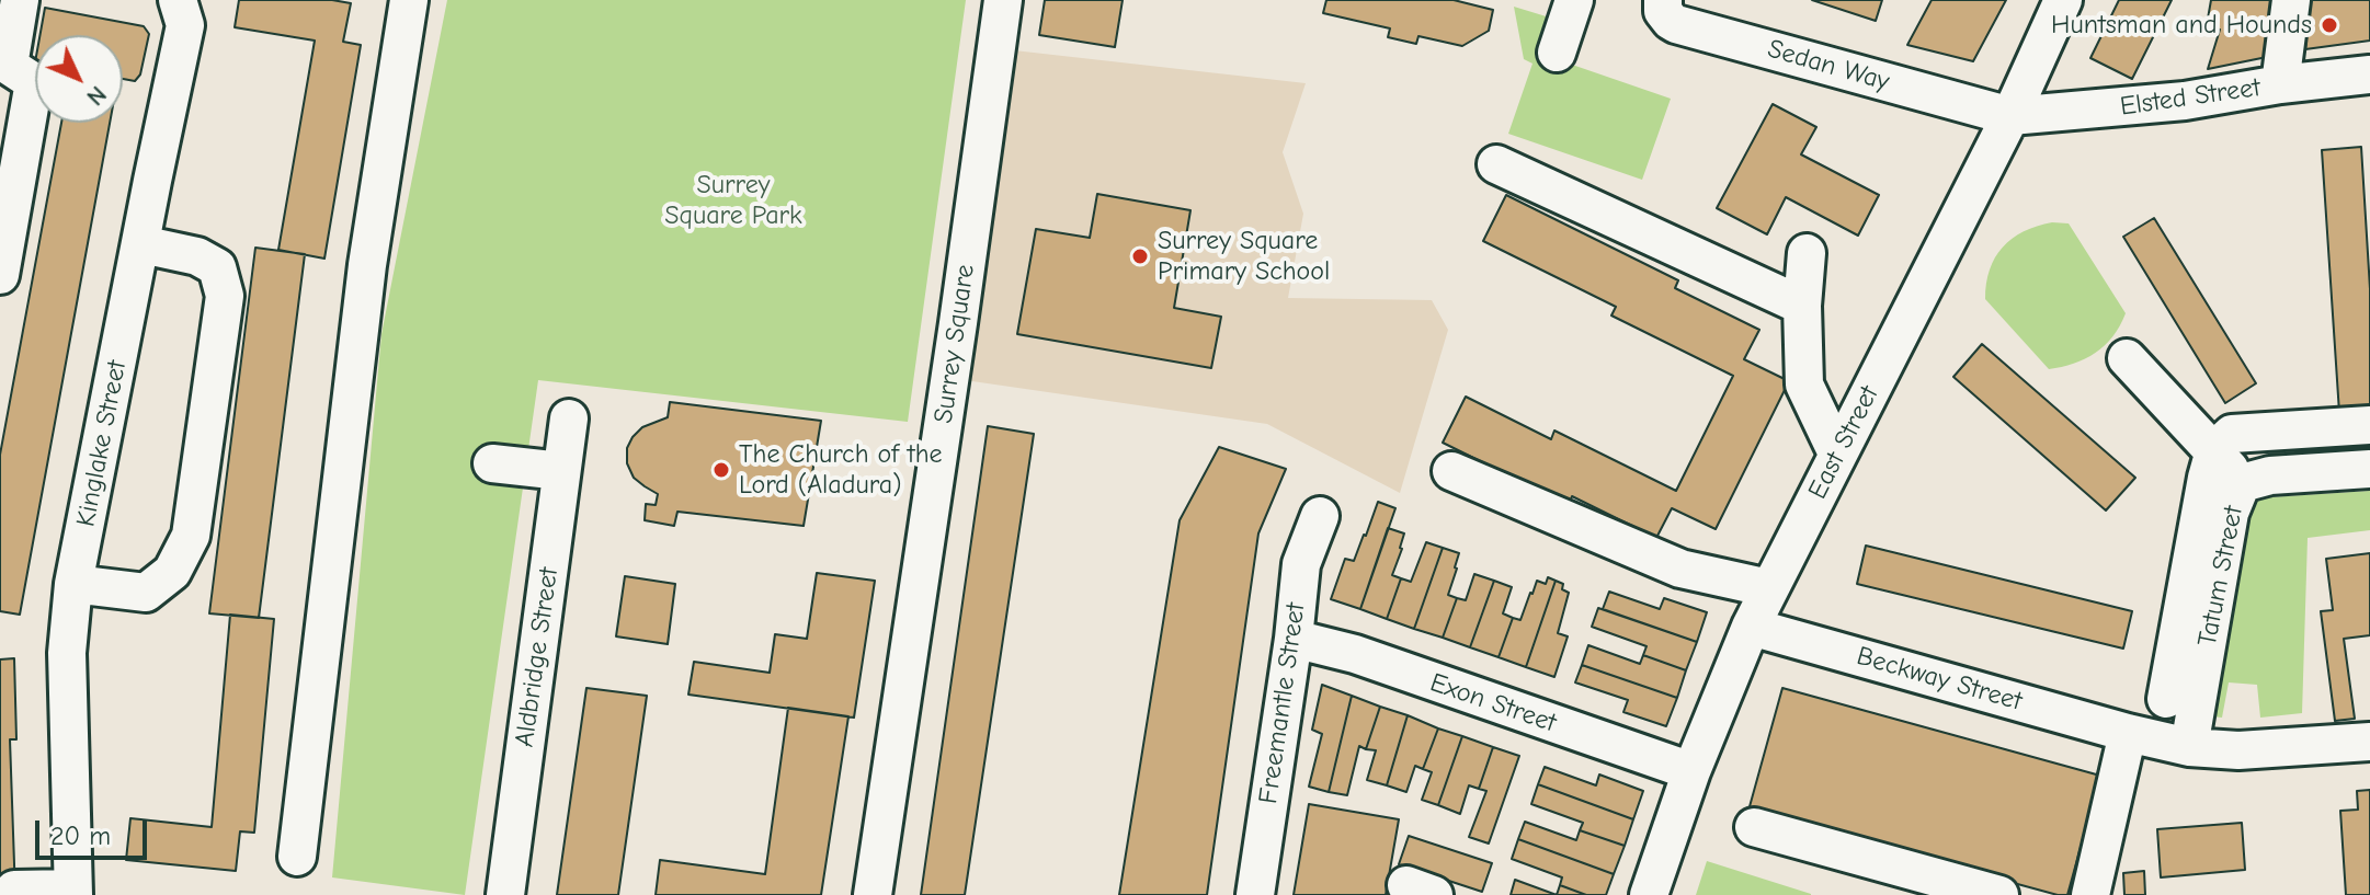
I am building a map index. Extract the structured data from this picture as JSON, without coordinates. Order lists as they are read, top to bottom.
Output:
{
  "streets": {
    "street": [
      "Sedan Way",
      "Elsted Street",
      "Surrey Square",
      "East Street",
      "Kinglake Street",
      "Tatum Street",
      "Aldbridge Street",
      "Beckway Street",
      "Freemantle Street",
      "Exon Street"
    ]
  },
  "crossings": [
    ["Sedan Way", "Elsted Street"],
    ["Sedan Way", "East Street"],
    ["Elsted Street", "East Street"],
    ["East Street", "Beckway Street"],
    ["East Street", "Exon Street"],
    ["Tatum Street", "Beckway Street"],
    ["Freemantle Street", "Exon Street"]
  ],
  "parks": ["Surrey Square Park"],
  "places": ["Huntsman and Hounds", "Surrey Square Primary School", "The Church of the Lord (Aladura)"],
  "scale_bar": "20 m",
  "north": "bottom right"
}
